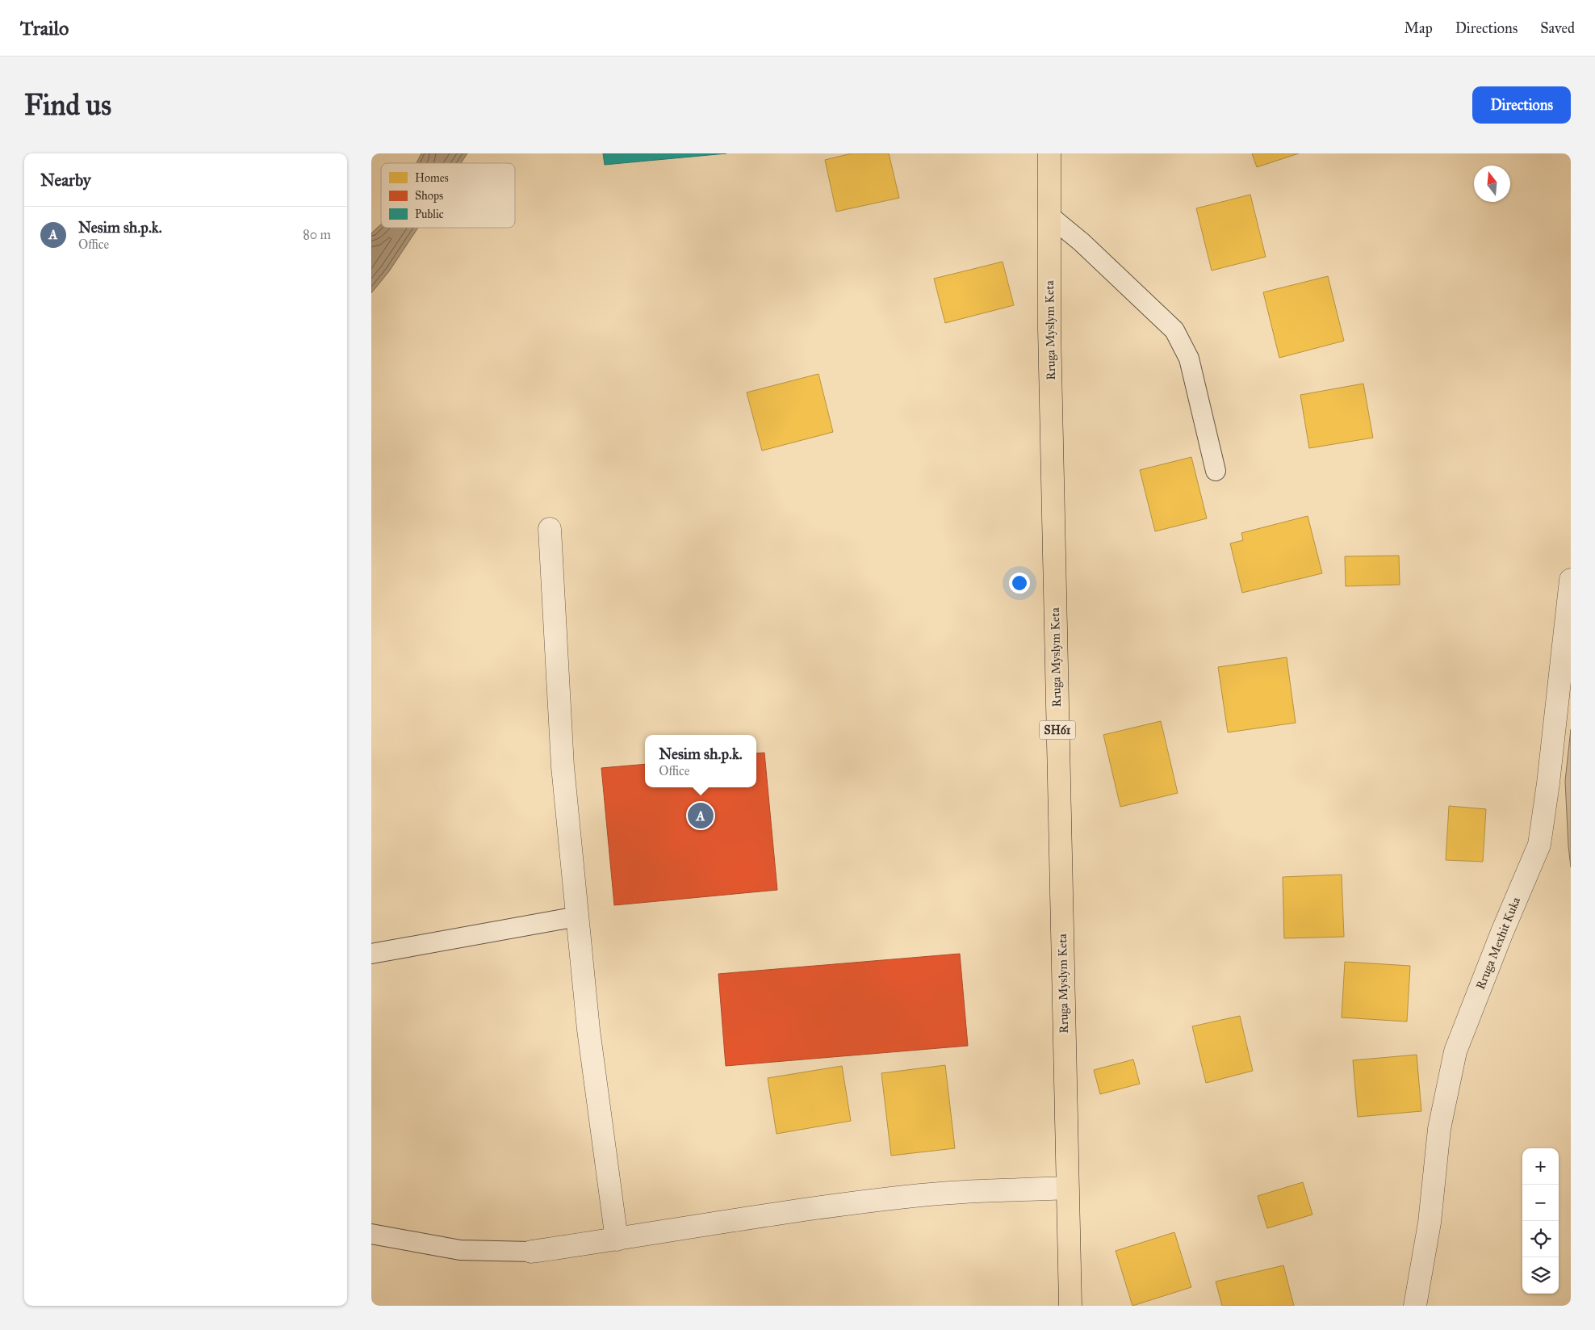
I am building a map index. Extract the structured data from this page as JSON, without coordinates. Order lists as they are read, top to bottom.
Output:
{
  "streets": {
    "main road": ["Rruga Myslym Keta", "SH61"],
    "street": ["Rruga Mexhit Kuka"]
  },
  "legend": ["Homes", "Shops", "Public"],
  "north": "top",
  "page": {
    "header": "Trailo",
    "nav": ["Map", "Directions", "Saved"],
    "buttons": "Directions",
    "title": "Find us",
    "heading": "Nearby",
    "list": [
      {
        "mark": "A",
        "name": "Nesim sh.p.k.",
        "note": "Office",
        "value": "80 m"
      }
    ],
    "popup": ["Nesim sh.p.k.", "Office"],
    "pins": "A",
    "map_buttons": ["+", "−"]
  }
}
